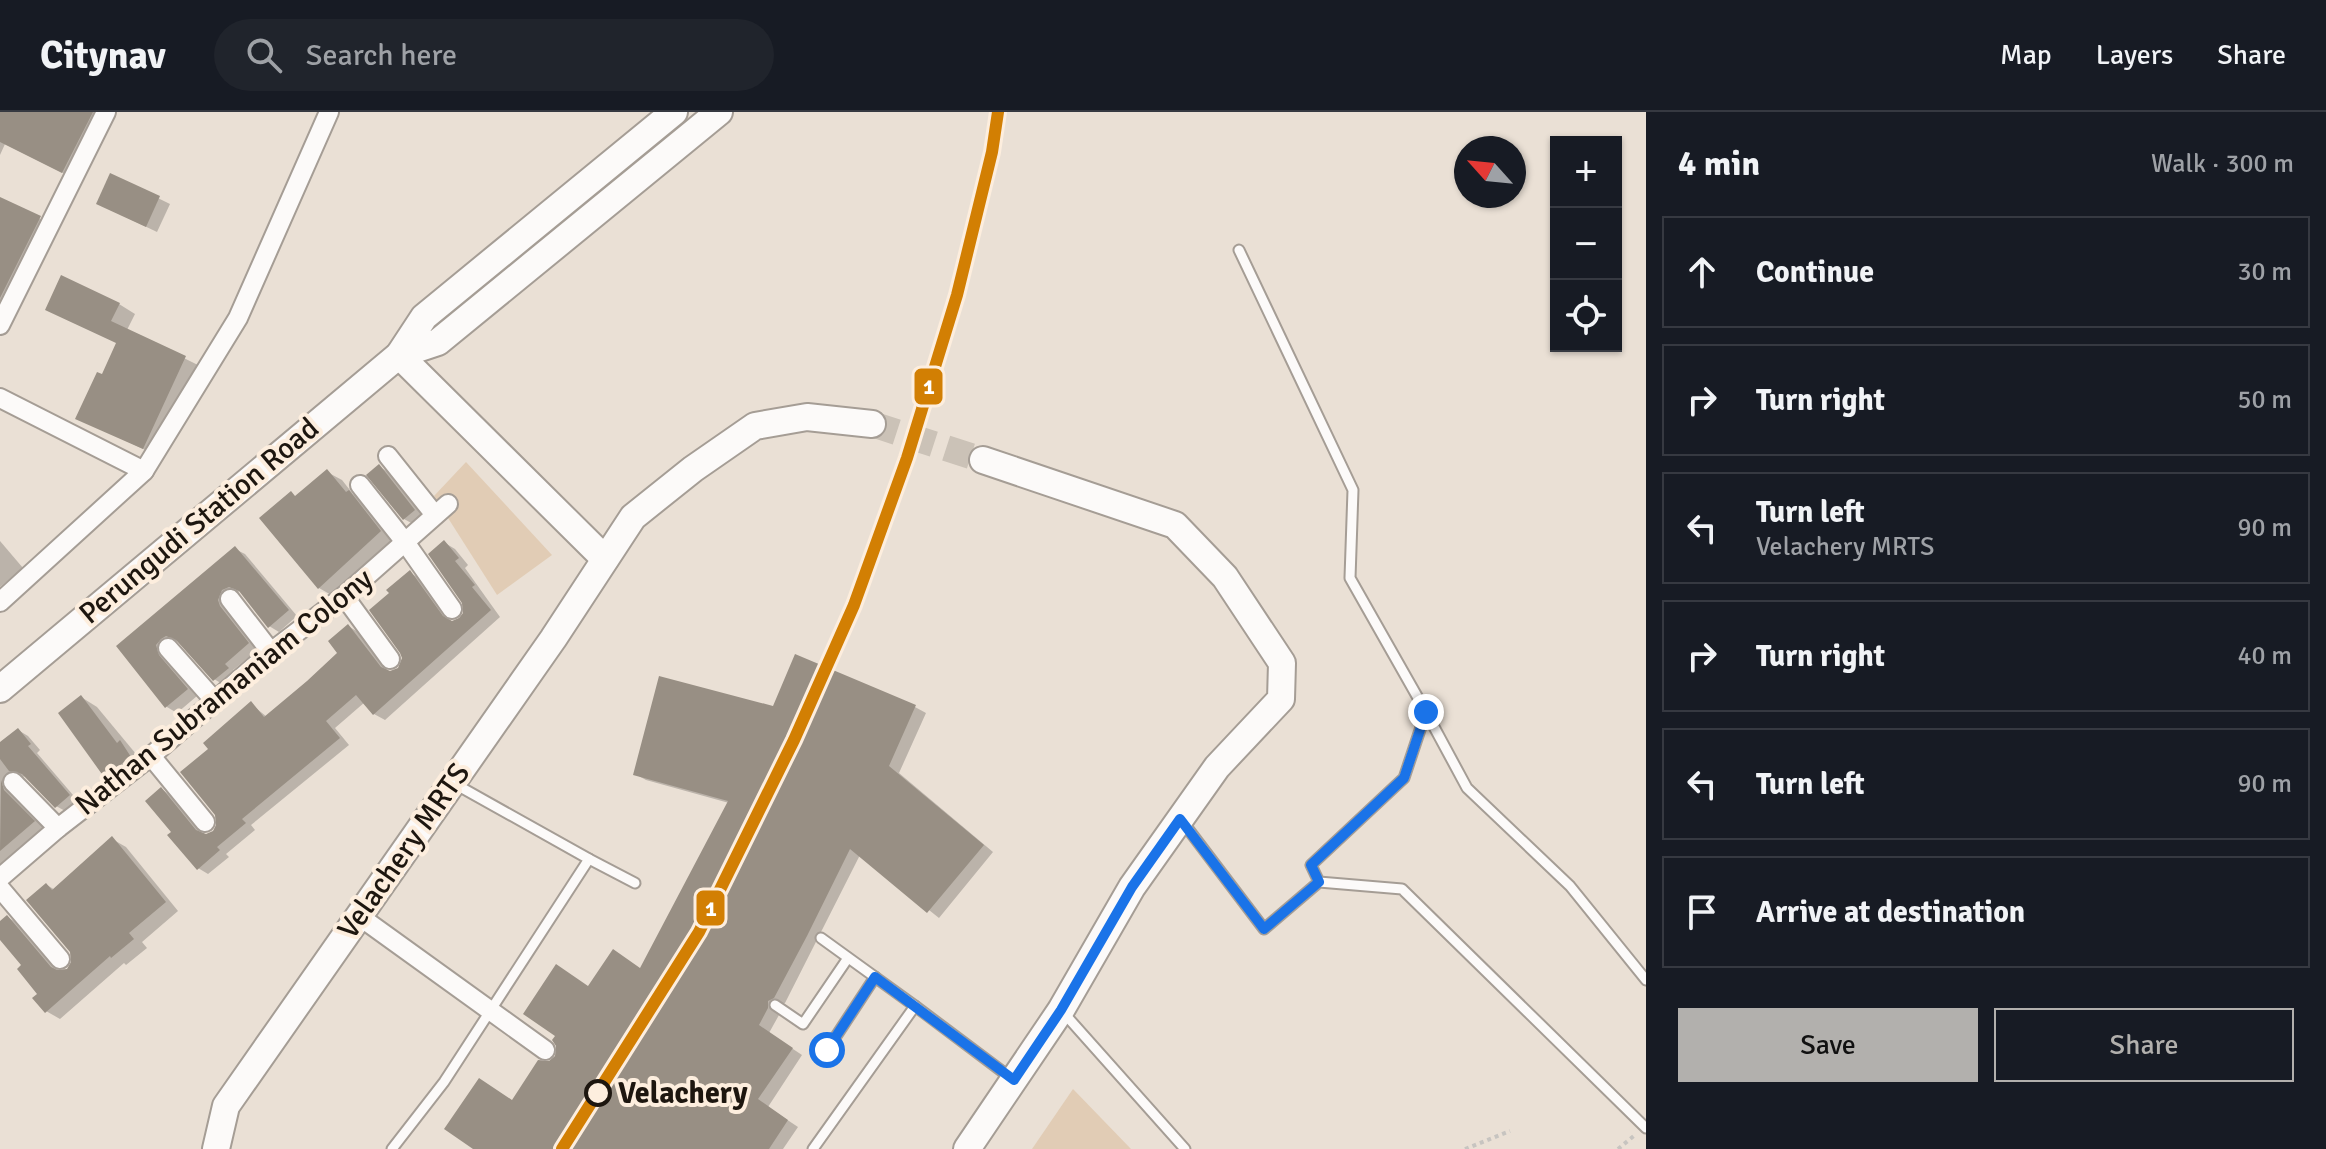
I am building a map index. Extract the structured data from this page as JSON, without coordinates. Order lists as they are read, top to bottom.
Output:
{
  "streets": {
    "street": ["Perungudi Station Road", "Nathan Subramaniam Colony", "Velachery MRTS"]
  },
  "places": ["Velachery"],
  "lines": ["transit line 1"],
  "north": "top left",
  "page": {
    "header": "Citynav",
    "search": "Search here",
    "nav": ["Map", "Layers", "Share"],
    "heading": ["4 min", "Walk · 300 m"],
    "map_buttons": ["+", "−"],
    "list": [
      ["Continue", "30 m"],
      ["Turn right", "50 m"],
      ["Turn left", "Velachery MRTS", "90 m"],
      ["Turn right", "40 m"],
      ["Turn left", "90 m"],
      "Arrive at destination"
    ],
    "buttons": ["Save", "Share"]
  }
}
